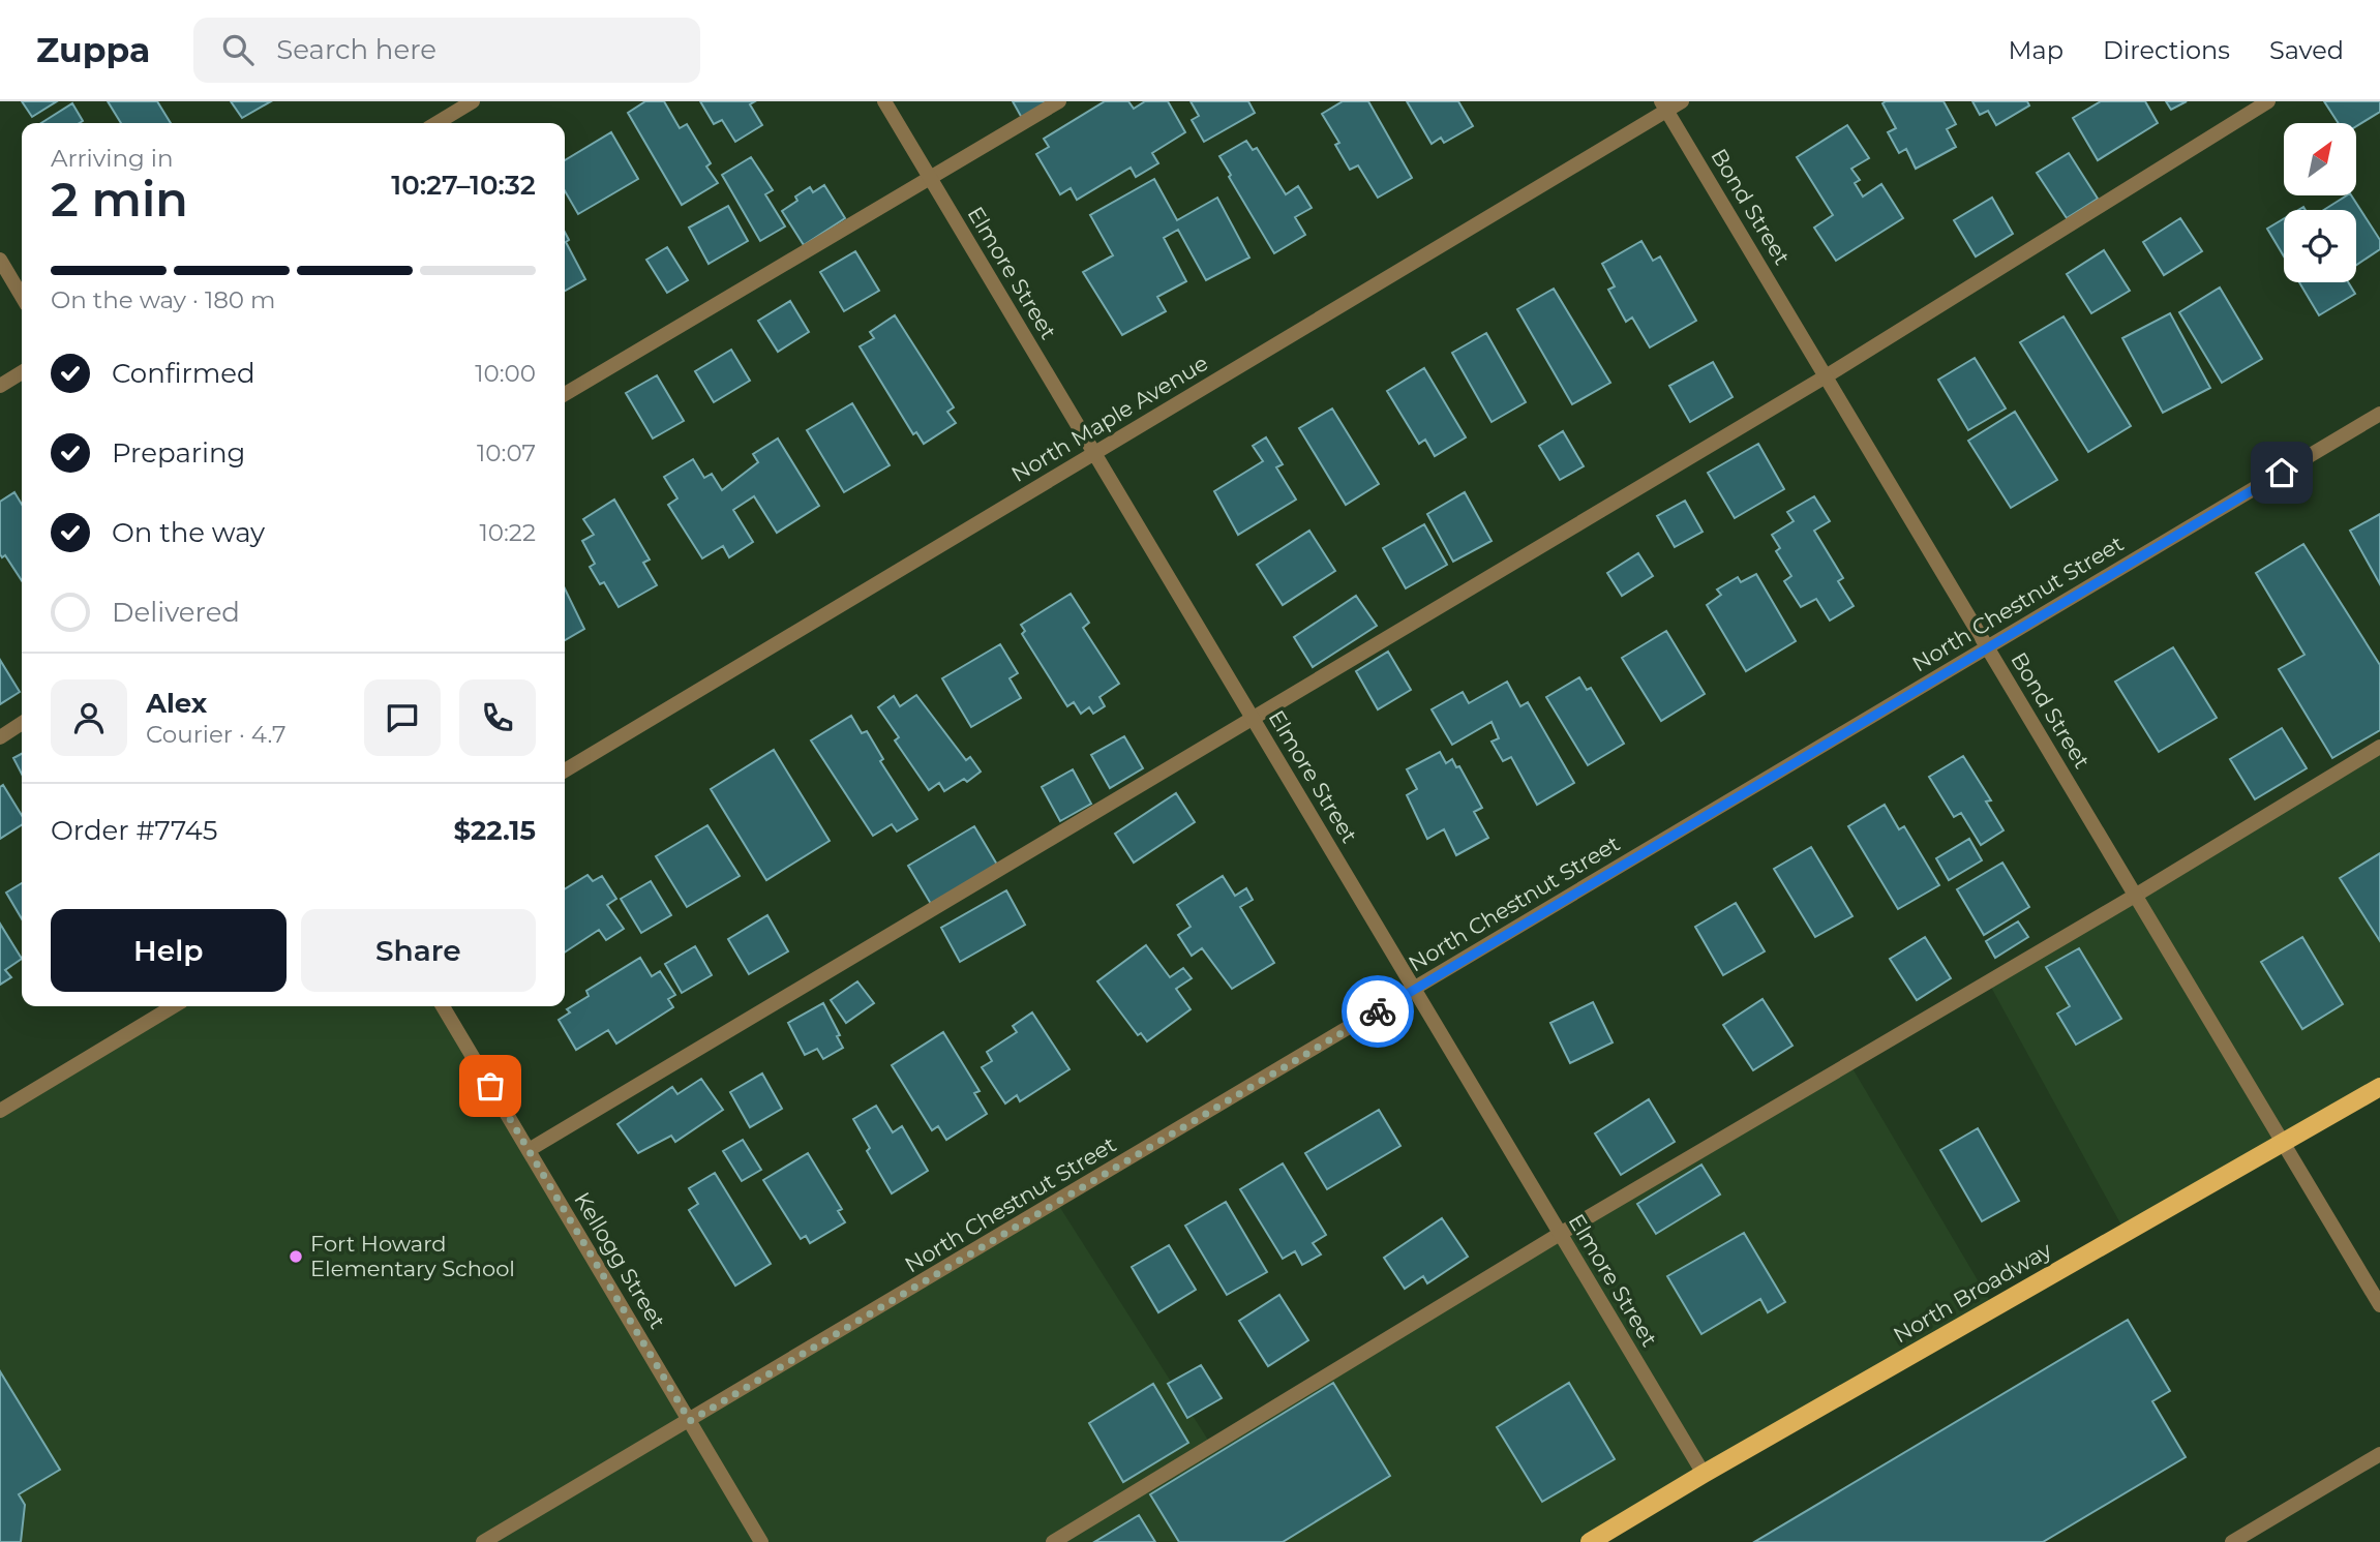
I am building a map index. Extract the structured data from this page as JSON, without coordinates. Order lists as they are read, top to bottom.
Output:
{
  "streets": {
    "main road": ["North Broadway"],
    "street": [
      "Bond Street",
      "Elmore Street",
      "North Maple Avenue",
      "North Chestnut Street",
      "Kellogg Street"
    ]
  },
  "crossings": [
    ["Bond Street", "North Maple Avenue"],
    ["Bond Street", "North Chestnut Street"],
    ["Bond Street", "North Broadway"],
    ["Elmore Street", "North Maple Avenue"],
    ["Elmore Street", "North Chestnut Street"],
    ["Elmore Street", "North Broadway"],
    ["North Chestnut Street", "Kellogg Street"]
  ],
  "places": ["Fort Howard Elementary School"],
  "north": "top right",
  "page": {
    "header": "Zuppa",
    "search": "Search here",
    "nav": ["Map", "Directions", "Saved"],
    "heading": ["2 min", "Arriving in", "10:27–10:32"],
    "panel": [
      "Alex",
      "Courier · 4.7",
      "Order #7745",
      "$22.15"
    ],
    "bar": "On the way · 180 m",
    "list": [
      ["Confirmed", "10:00"],
      ["Preparing", "10:07"],
      ["On the way", "10:22"],
      "Delivered"
    ],
    "buttons": ["Help", "Share"]
  }
}
